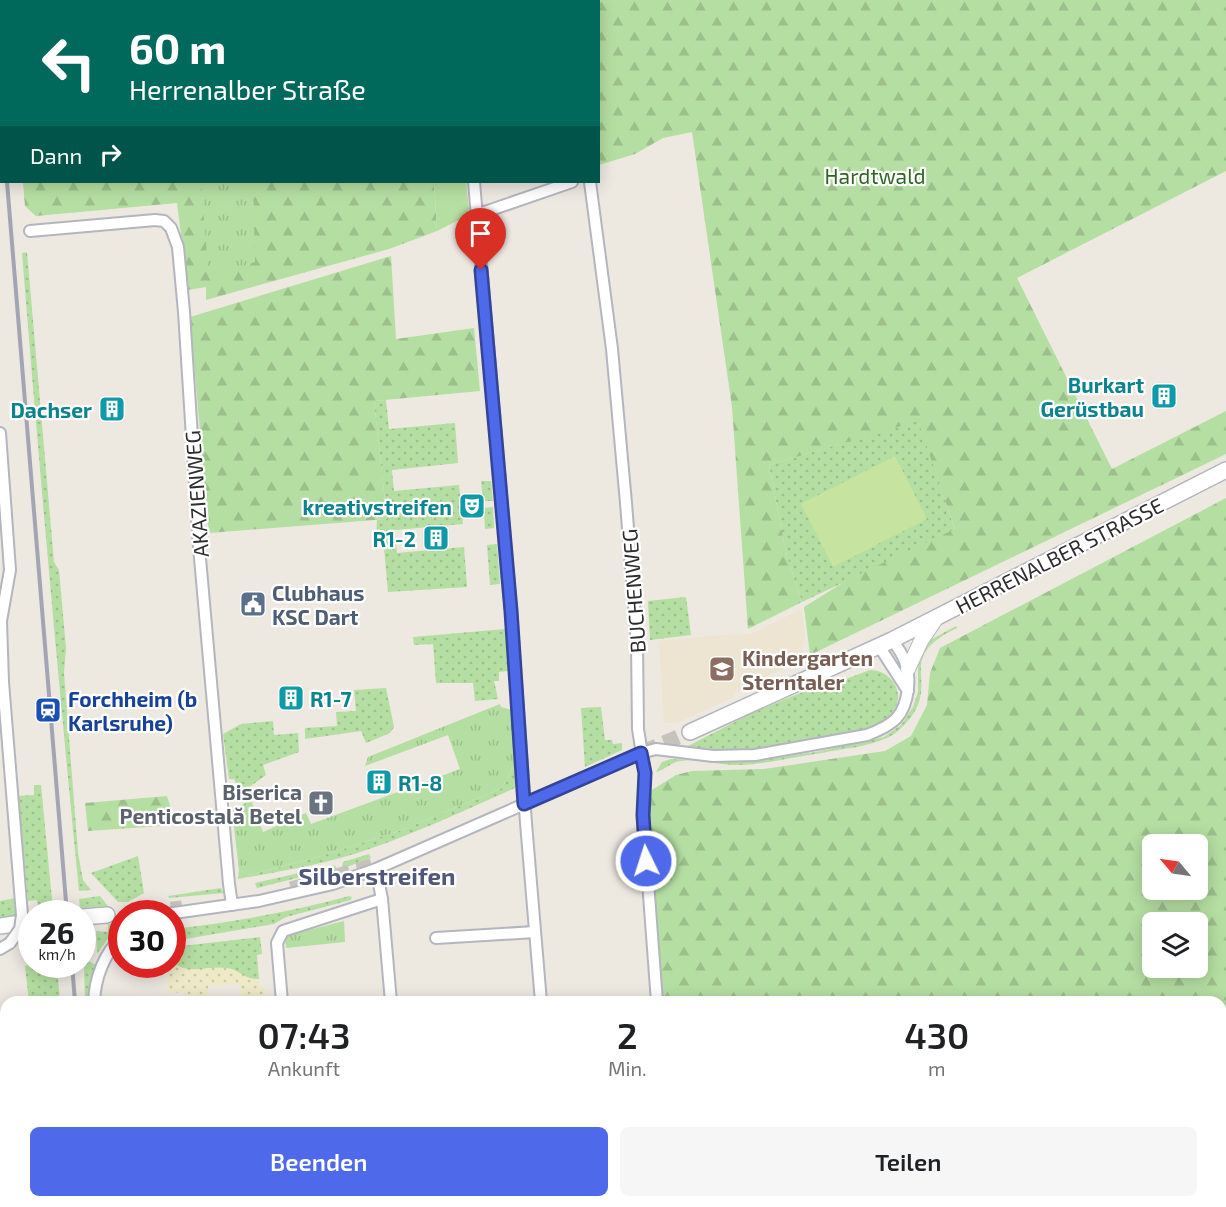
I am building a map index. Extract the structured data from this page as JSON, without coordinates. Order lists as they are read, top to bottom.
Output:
{
  "streets": {
    "main road": ["HERRENALBER STRASSE"],
    "street": ["AKAZIENWEG", "BUCHENWEG"]
  },
  "districts": ["Silberstreifen"],
  "parks": ["Hardtwald"],
  "places": {
    "building": [
      "Burkart Gerüstbau",
      "Dachser",
      "R1-2",
      "R1-7",
      "R1-8"
    ],
    "theatre": ["kreativstreifen"],
    "public building": ["Clubhaus KSC Dart"],
    "school or university": ["Kindergarten Sterntaler"],
    "station": ["Forchheim (b Karlsruhe)"],
    "church": ["Biserica Penticostală Betel"]
  },
  "north": "top left",
  "page": {
    "turn": ["60 m", "Herrenalber Straße"],
    "then": "Dann",
    "speed": "26 km/h",
    "limit": "30",
    "eta": [
      "07:43",
      "Ankunft",
      "2",
      "Min.",
      "430",
      "m"
    ],
    "buttons": ["Beenden", "Teilen"]
  }
}
